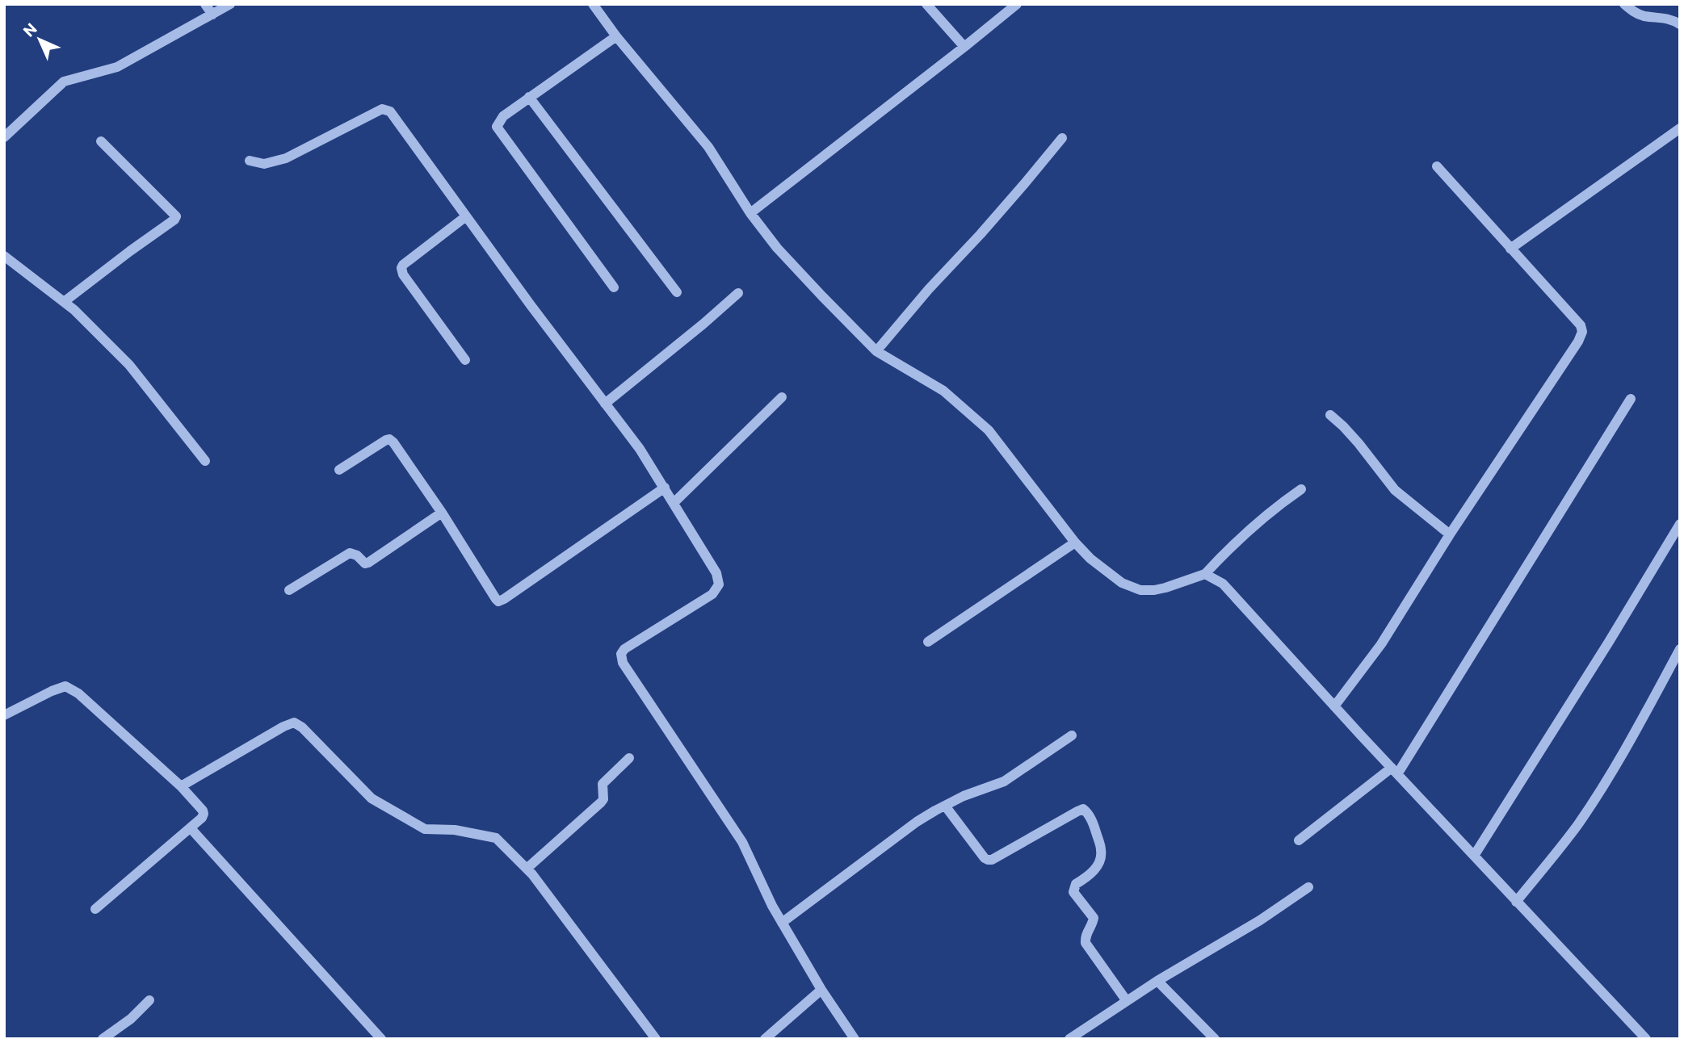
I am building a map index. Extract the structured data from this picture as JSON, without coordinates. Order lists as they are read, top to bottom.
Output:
{
  "north": "top left"
}
